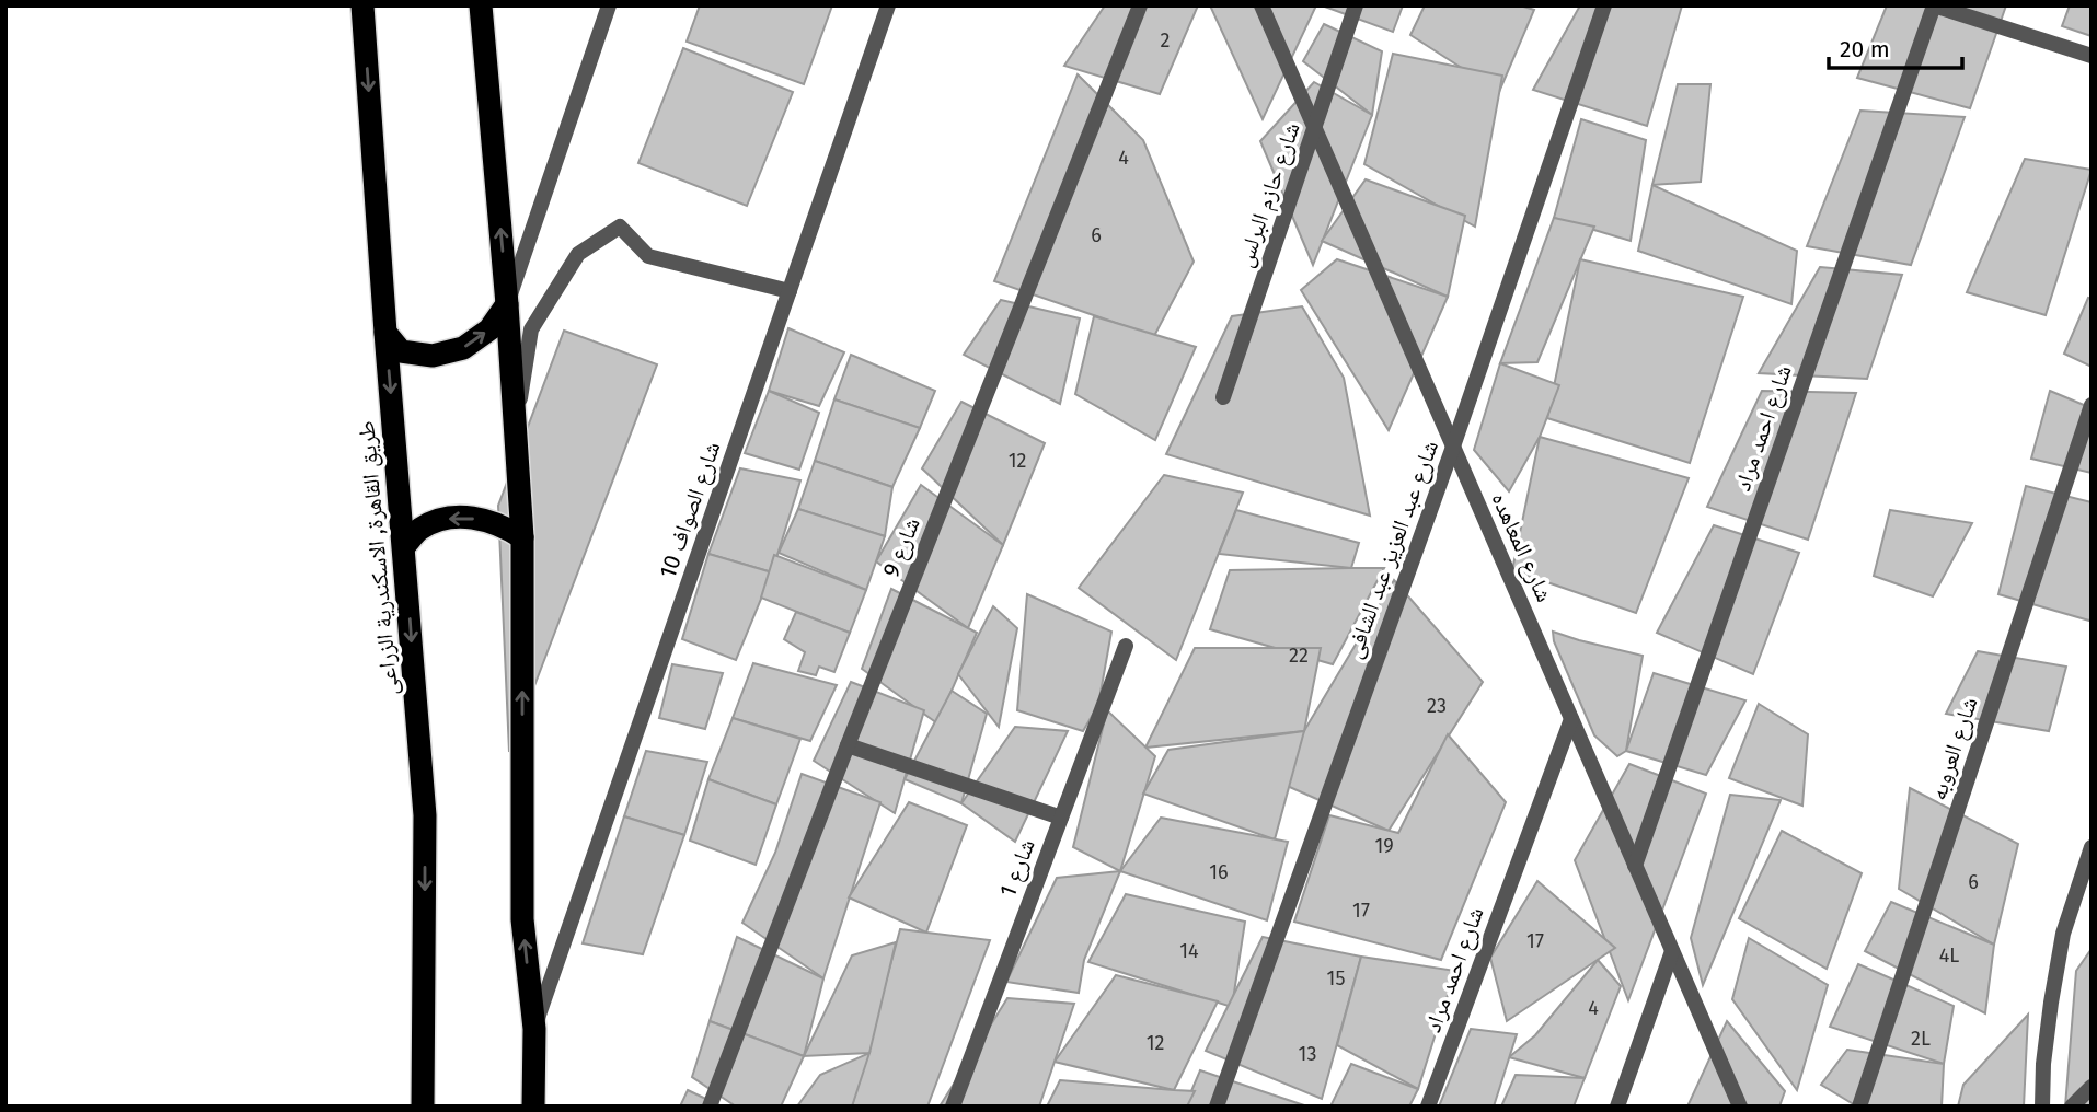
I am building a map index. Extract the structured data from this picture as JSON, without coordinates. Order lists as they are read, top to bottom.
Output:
{
  "streets": {
    "highway": ["طريق القاهرة, الاسكندرية الزراعى"],
    "street": [
      "شارع حازم البرلس",
      "شارع احمد مراد",
      "شارع الصواف 10",
      "شارع 9",
      "شارع المعاهده",
      "شارع عبد العزيز عبد الشافى",
      "شارع العروبه",
      "شارع 1"
    ]
  },
  "crossings": [
    ["شارع حازم البرلس", "شارع المعاهده"],
    ["شارع احمد مراد", "شارع المعاهده"],
    ["شارع المعاهده", "شارع عبد العزيز عبد الشافى"]
  ],
  "house_numbers": [
    "2",
    "4",
    "6",
    "12",
    "22",
    "23",
    "19",
    "16",
    "6",
    "17",
    "17",
    "14",
    "4L",
    "15",
    "4",
    "2L",
    "12",
    "13"
  ],
  "scale_bar": "20 m"
}
